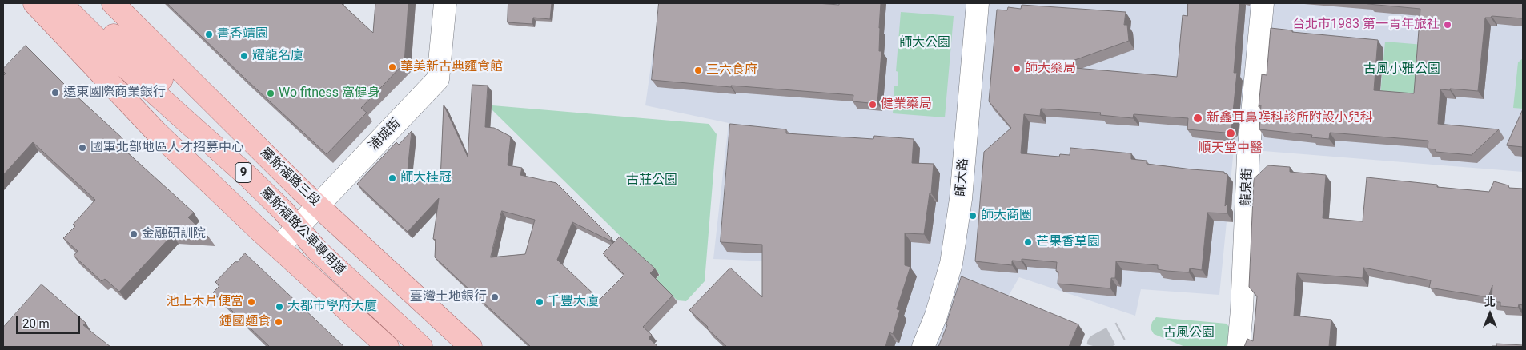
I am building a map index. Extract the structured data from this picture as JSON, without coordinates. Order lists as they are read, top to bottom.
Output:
{
  "streets": {
    "main road": ["9", "羅斯福路三段", "羅斯福路公車專用道"],
    "street": ["浦城街", "師大路", "龍泉街"]
  },
  "crossings": [
    ["浦城街", "9"],
    ["浦城街", "羅斯福路三段"],
    ["浦城街", "羅斯福路公車專用道"],
    ["羅斯福路三段", "羅斯福路公車專用道"]
  ],
  "parks": [
    "師大公園",
    "古風小雅公園",
    "古莊公園",
    "古風公園"
  ],
  "places": [
    "台北市1983 第一青年旅社",
    "書香靖園",
    "耀龍名廈",
    "華美新古典麵食館",
    "師大藥局",
    "三六食府",
    "遠東國際商業銀行",
    "Wo fitness 窩健身",
    "健業藥局",
    "新鑫耳鼻喉科診所附設小兒科",
    "順天堂中醫",
    "國軍北部地區人才招募中心",
    "師大桂冠",
    "師大商圈",
    "金融研訓院",
    "芒果香草園",
    "臺灣土地銀行",
    "池上木片便當",
    "千豐大廈",
    "大都市學府大廈",
    "鍾國麵食"
  ],
  "scale_bar": "20 m",
  "north": "top"
}
